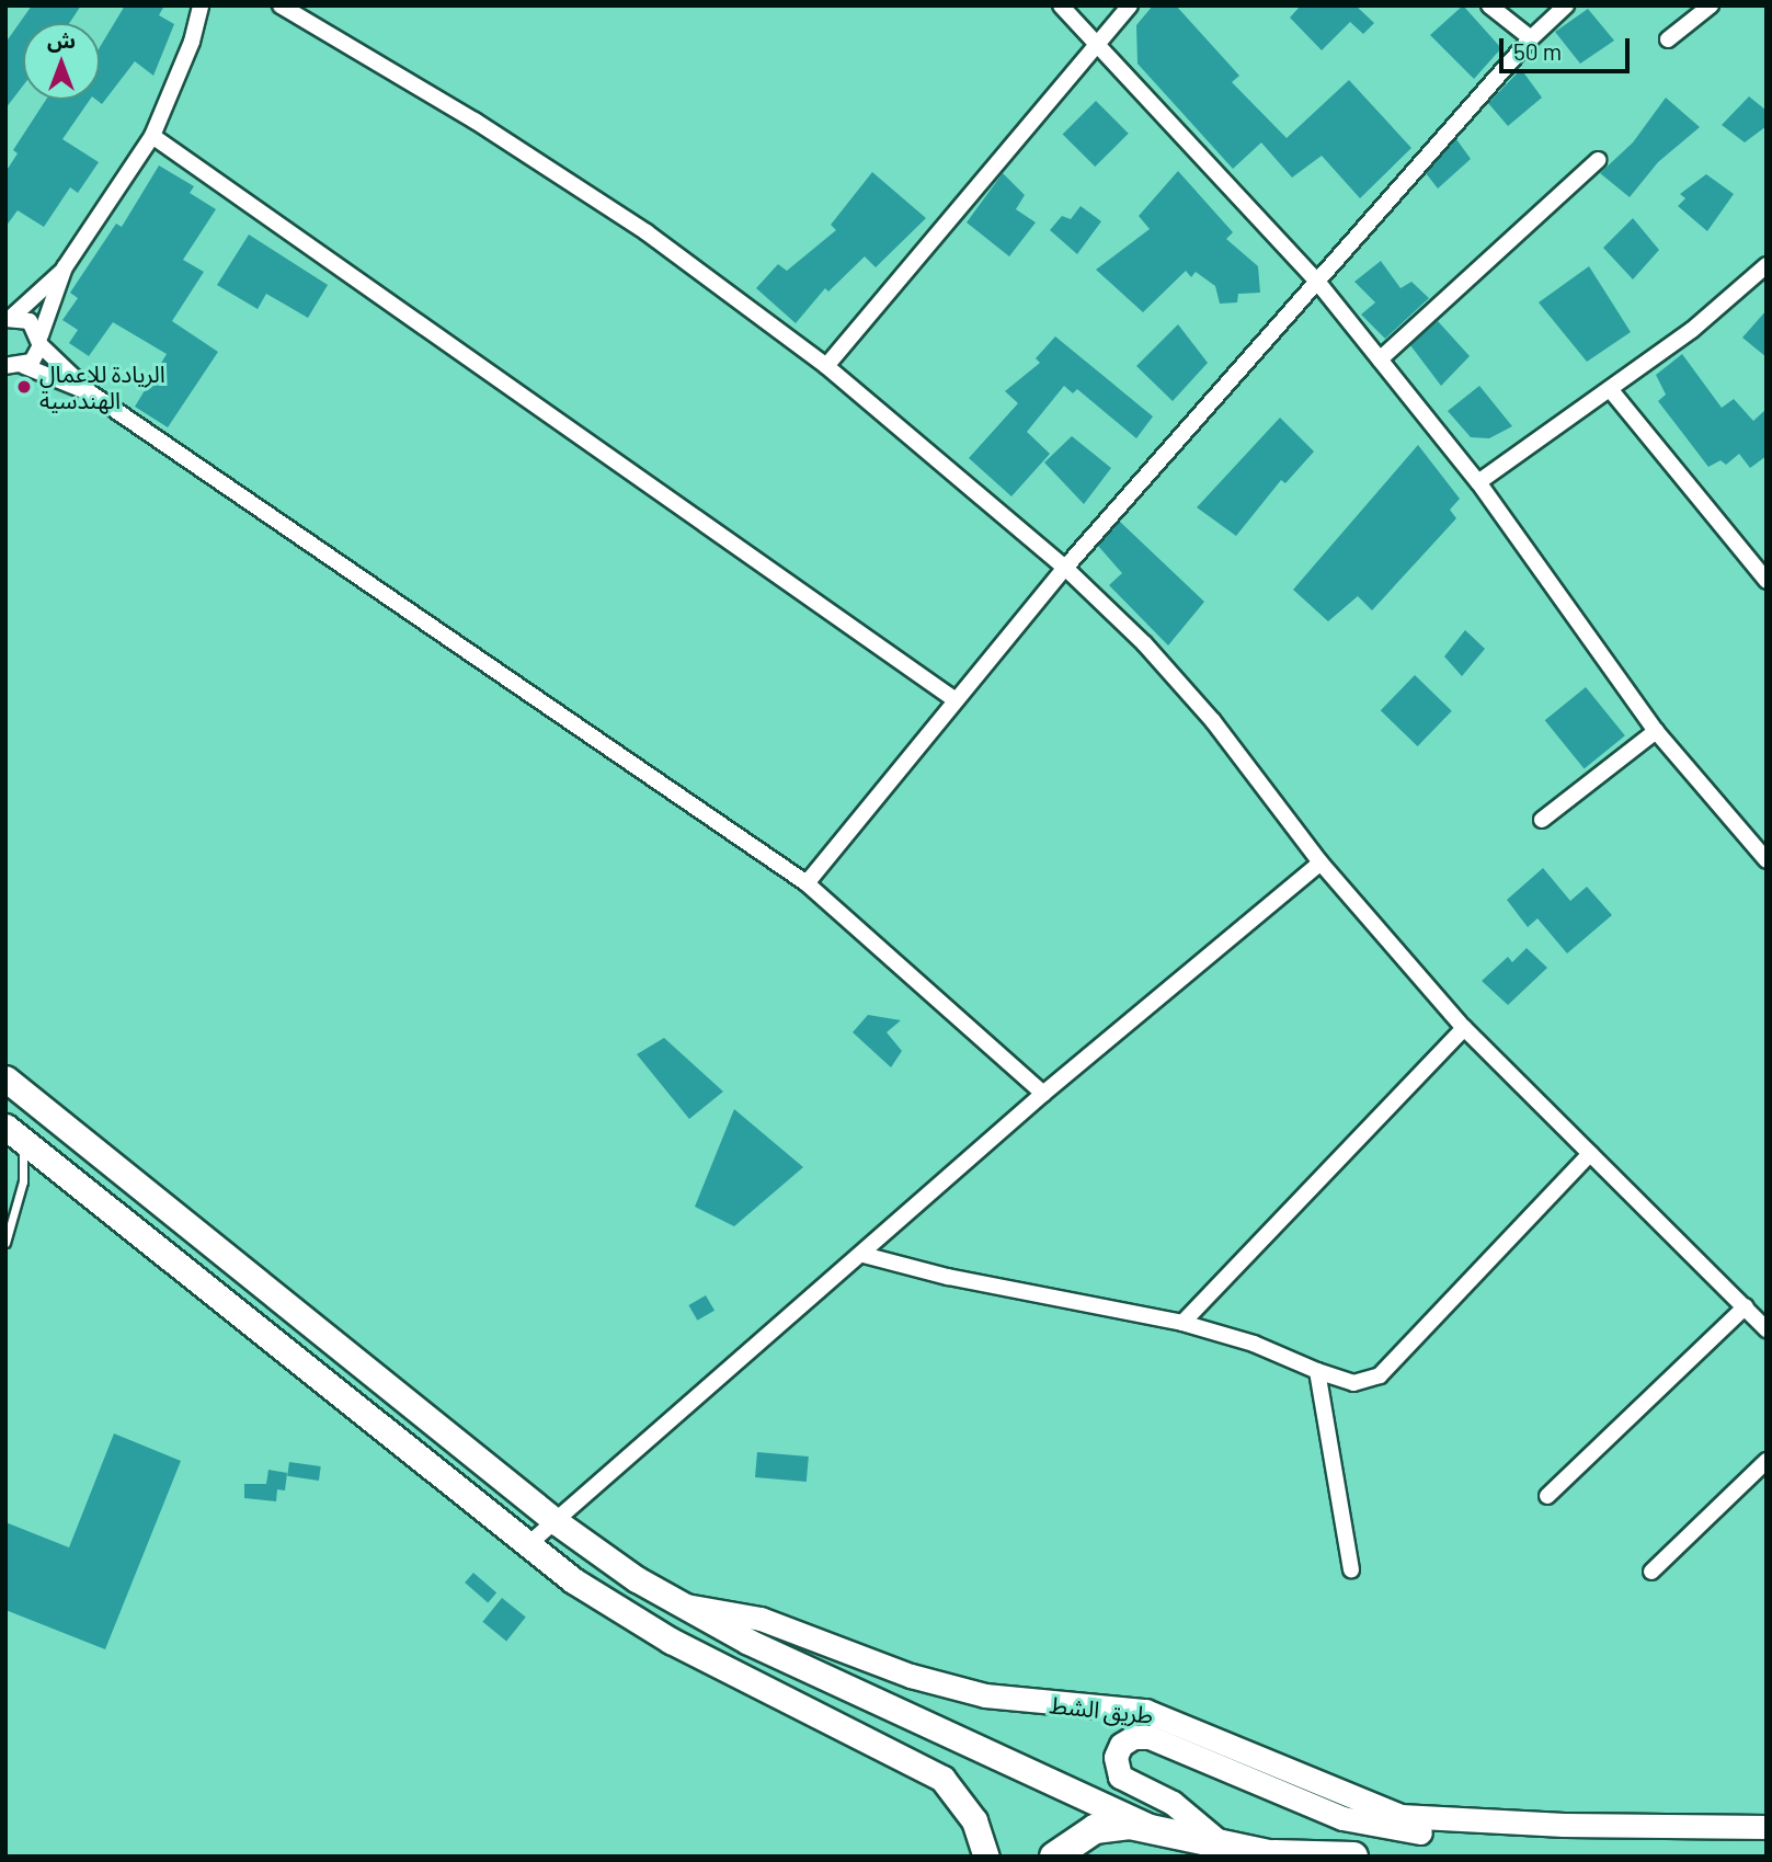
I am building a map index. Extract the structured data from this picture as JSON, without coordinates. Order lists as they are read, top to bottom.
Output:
{
  "streets": {
    "main road": ["طريق الشط"]
  },
  "places": ["الريادة للاعمال الهندسية"],
  "scale_bar": "50 m",
  "north": "top"
}
